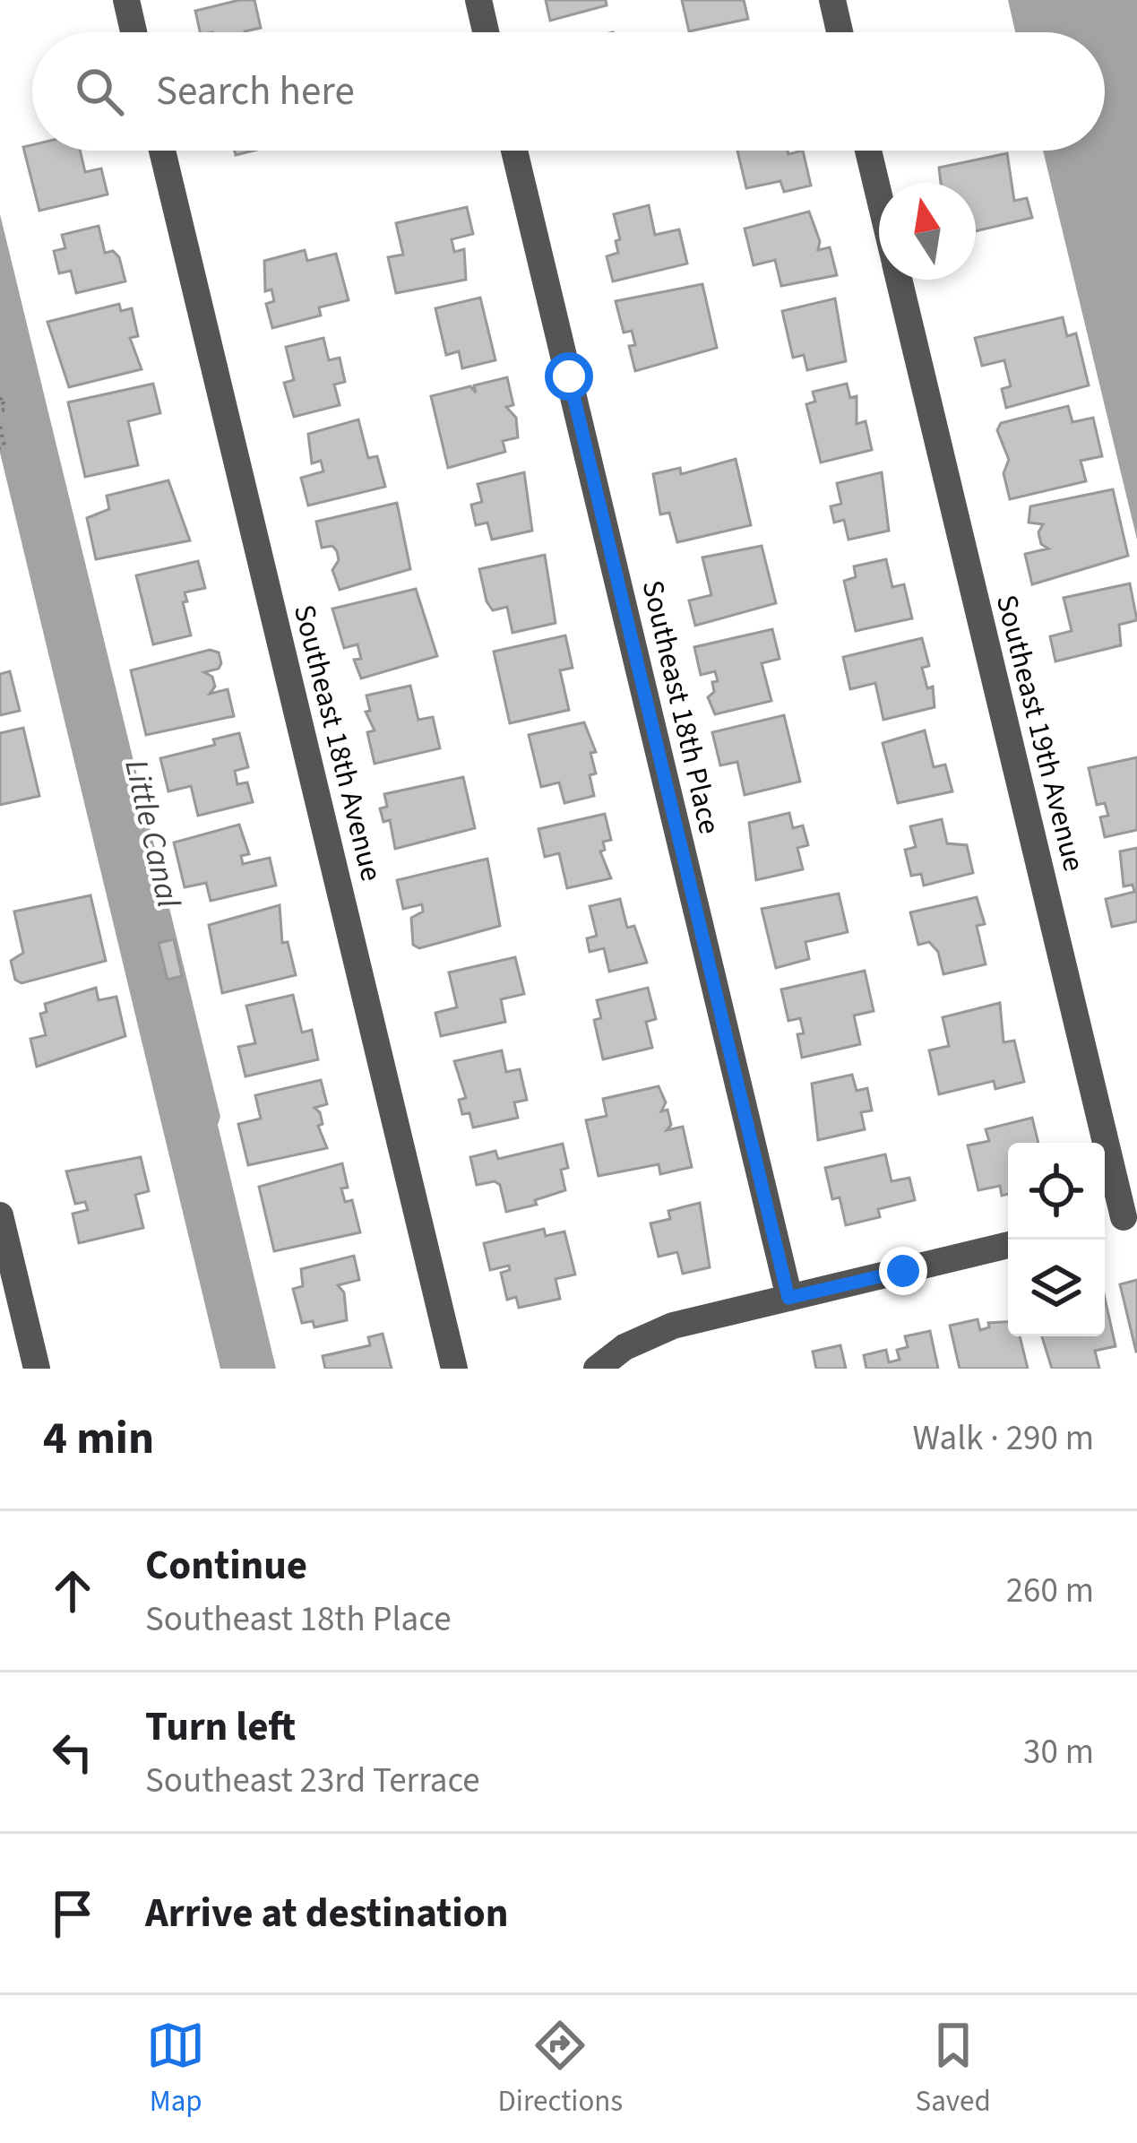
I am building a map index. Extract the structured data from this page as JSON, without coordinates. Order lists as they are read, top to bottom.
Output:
{
  "streets": {
    "street": ["Southeast 18th Place", "Southeast 19th Avenue", "Southeast 18th Avenue"]
  },
  "water": ["Little Canal"],
  "north": "top",
  "page": {
    "search": "Search here",
    "heading": ["4 min", "Walk · 290 m"],
    "list": [
      ["Continue", "Southeast 18th Place", "260 m"],
      ["Turn left", "Southeast 23rd Terrace", "30 m"],
      "Arrive at destination"
    ],
    "nav": ["Map", "Directions", "Saved"]
  }
}
